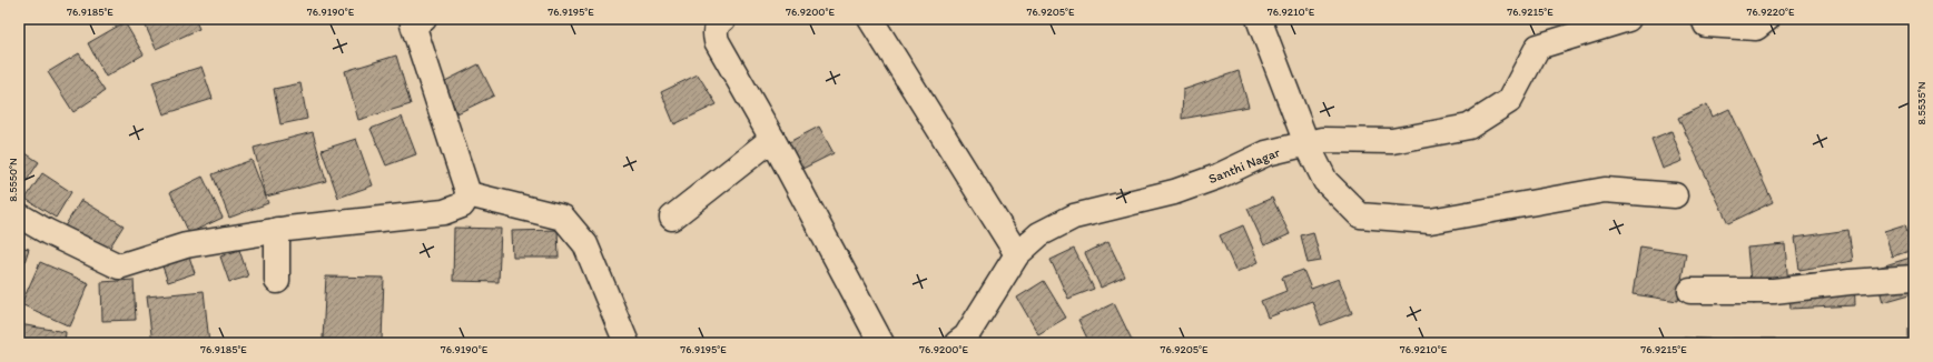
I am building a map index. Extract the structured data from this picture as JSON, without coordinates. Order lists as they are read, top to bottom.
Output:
{
  "streets": {
    "street": ["Santhi Nagar"]
  },
  "coordinates": [
    "76.9185°E",
    "76.9190°E",
    "76.9195°E",
    "76.9200°E",
    "76.9205°E",
    "76.9210°E",
    "76.9215°E",
    "76.9220°E",
    "8.5535°N",
    "8.5550°N"
  ]
}
